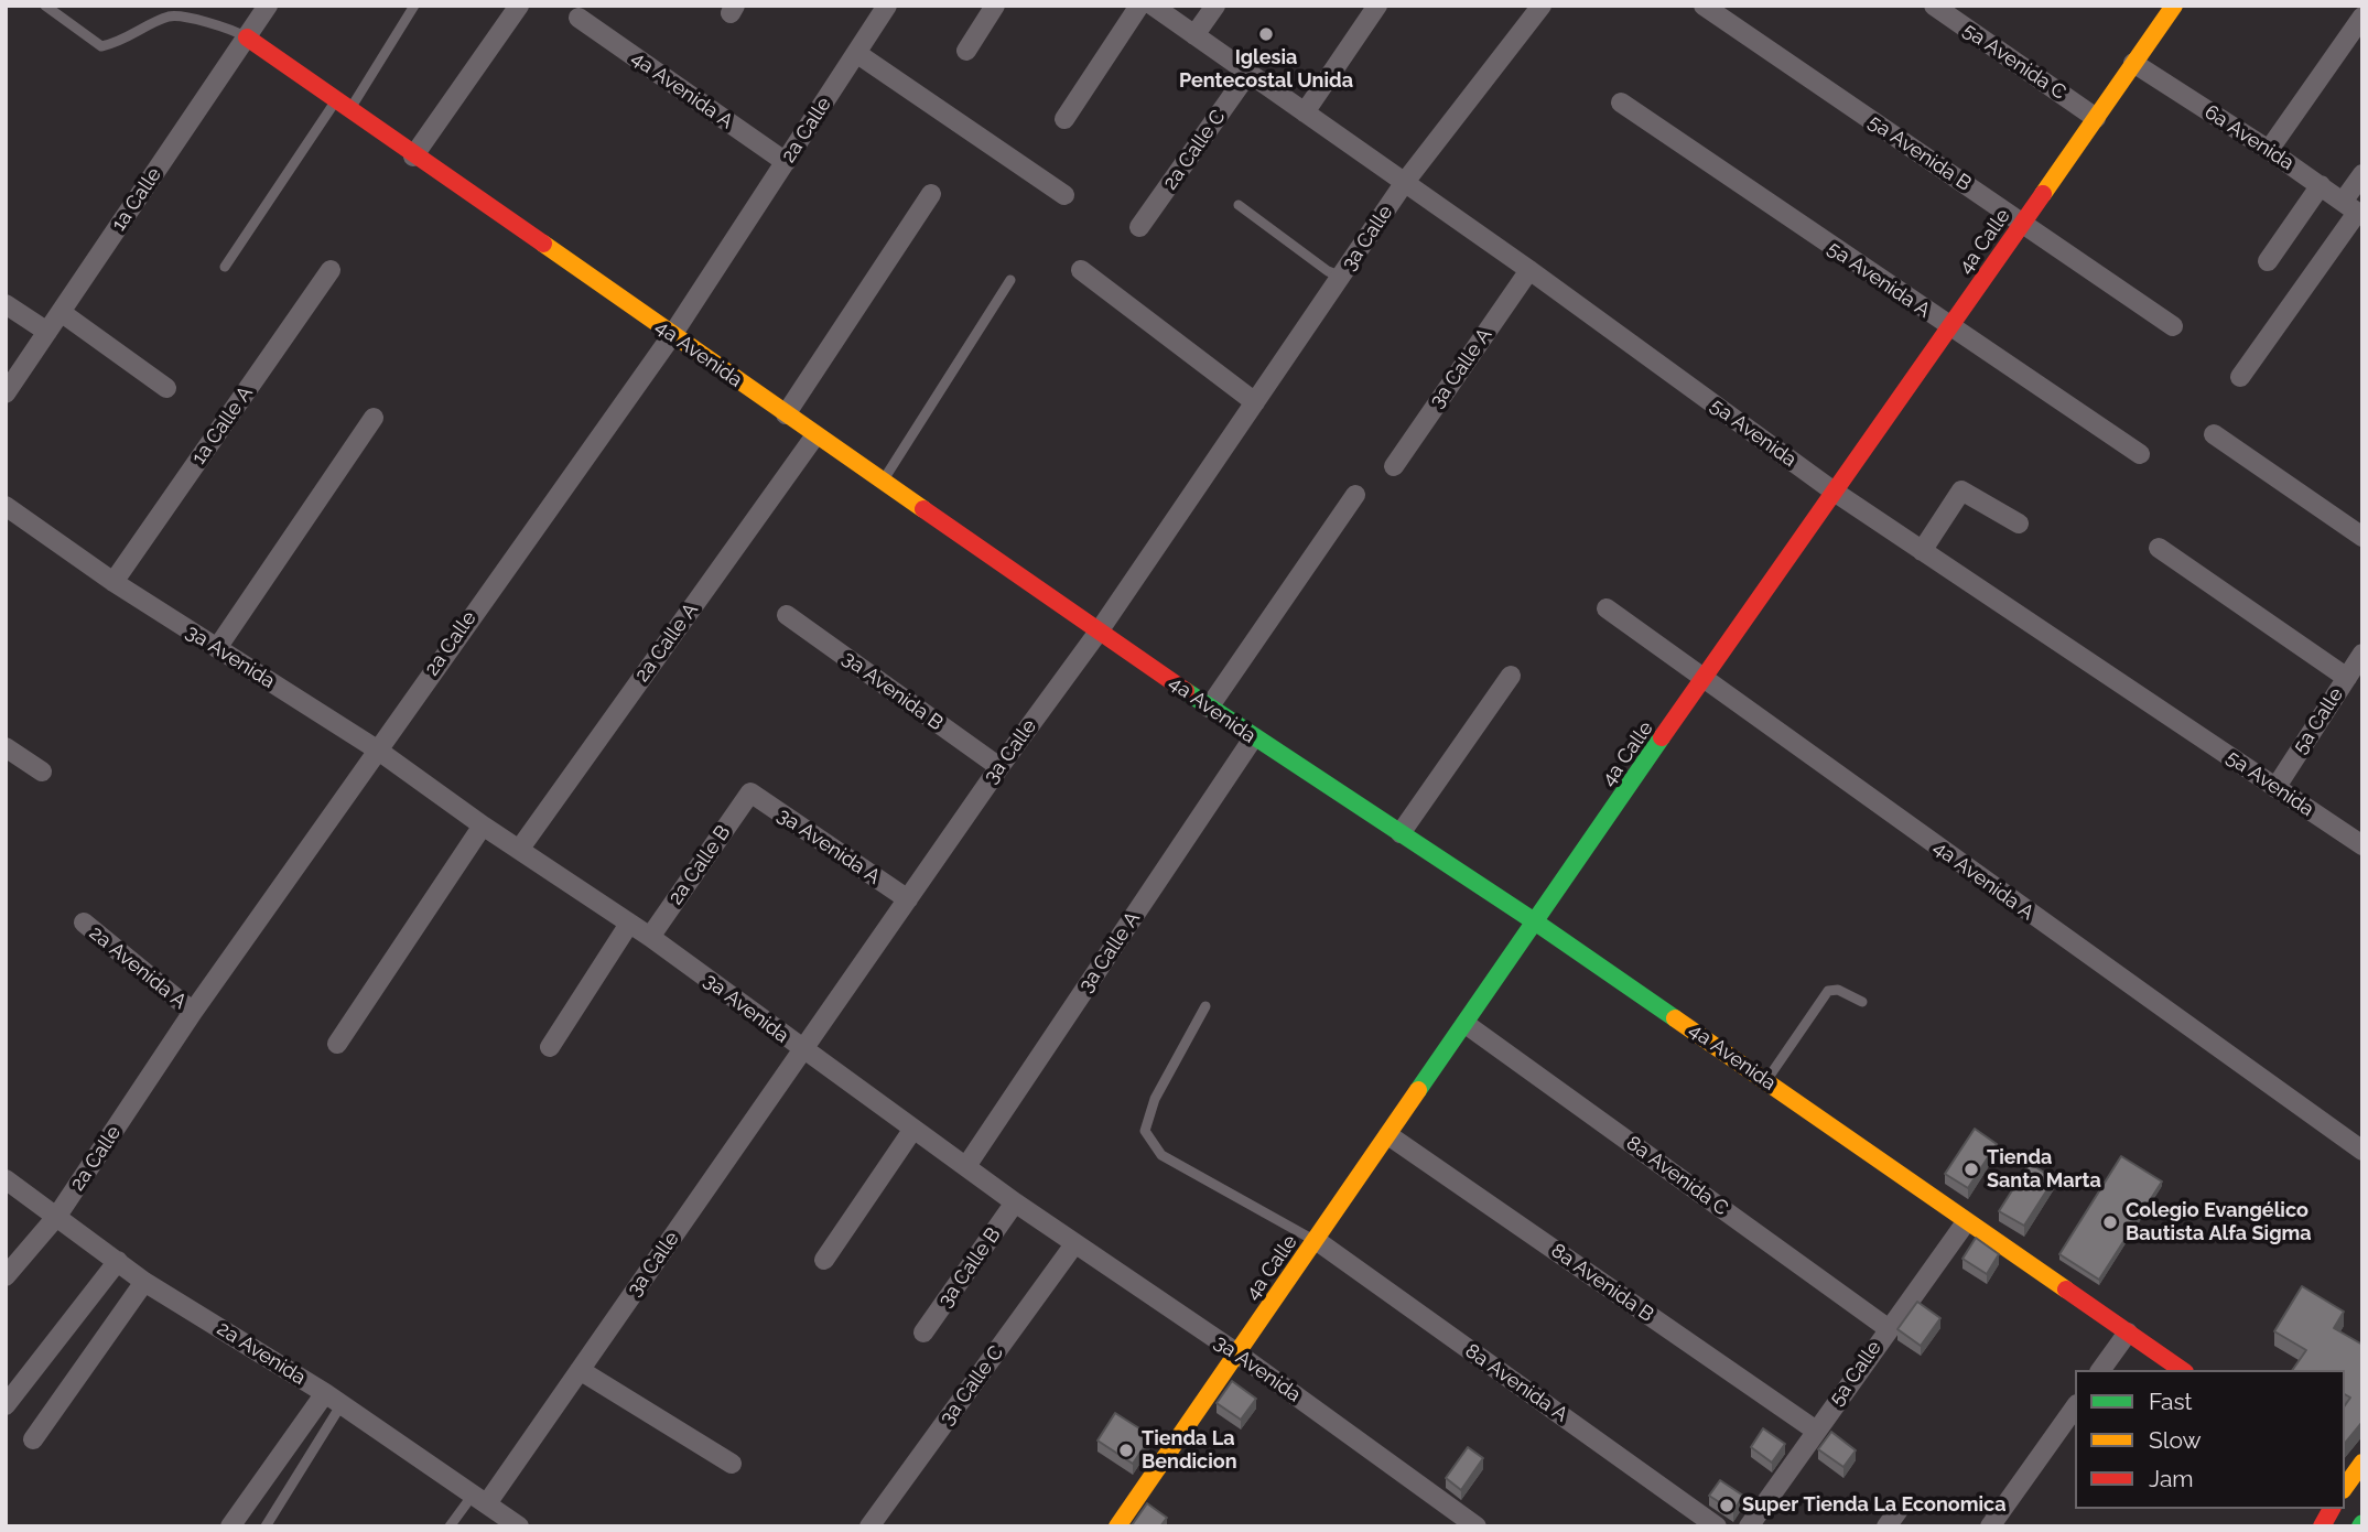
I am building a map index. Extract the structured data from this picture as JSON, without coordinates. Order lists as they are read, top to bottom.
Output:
{
  "streets": {
    "street": [
      "5a Avenida C",
      "4a Avenida A",
      "2a Calle",
      "6a Avenida",
      "2a Calle C",
      "5a Avenida B",
      "1a Calle",
      "3a Calle",
      "4a Calle",
      "5a Avenida A",
      "4a Avenida",
      "3a Calle A",
      "1a Calle A",
      "5a Avenida",
      "2a Calle A",
      "3a Avenida",
      "3a Avenida B",
      "5a Calle",
      "3a Avenida A",
      "2a Calle B",
      "2a Avenida A",
      "8a Avenida C",
      "3a Calle B",
      "8a Avenida B",
      "2a Avenida",
      "8a Avenida A",
      "3a Calle C"
    ]
  },
  "crossings": [
    ["5a Avenida C", "4a Calle"],
    ["4a Avenida A", "2a Calle"],
    ["4a Avenida A", "4a Calle"],
    ["2a Calle", "4a Avenida"],
    ["2a Calle", "3a Avenida"],
    ["2a Calle", "2a Avenida A"],
    ["2a Calle", "2a Avenida"],
    ["6a Avenida", "4a Calle"],
    ["2a Calle C", "5a Avenida"],
    ["5a Avenida B", "4a Calle"],
    ["1a Calle", "4a Avenida"],
    ["3a Calle", "4a Avenida"],
    ["3a Calle", "5a Avenida"],
    ["3a Calle", "3a Avenida"],
    ["3a Calle", "3a Avenida B"],
    ["3a Calle", "3a Avenida A"],
    ["3a Calle", "2a Avenida"],
    ["4a Calle", "5a Avenida A"],
    ["4a Calle", "4a Avenida"],
    ["4a Calle", "5a Avenida"],
    ["4a Calle", "3a Avenida"],
    ["4a Calle", "8a Avenida C"],
    ["4a Calle", "8a Avenida B"],
    ["4a Calle", "8a Avenida A"],
    ["4a Avenida", "3a Calle A"],
    ["4a Avenida", "2a Calle A"],
    ["4a Avenida", "5a Calle"],
    ["3a Calle A", "5a Avenida"],
    ["3a Calle A", "3a Avenida"],
    ["1a Calle A", "3a Avenida"],
    ["5a Avenida", "5a Calle"],
    ["2a Calle A", "3a Avenida"],
    ["3a Avenida", "2a Calle B"],
    ["3a Avenida", "3a Calle B"],
    ["3a Avenida", "3a Calle C"],
    ["5a Calle", "8a Avenida C"],
    ["5a Calle", "8a Avenida B"],
    ["3a Avenida A", "2a Calle B"]
  ],
  "places": [
    "Iglesia Pentecostal Unida",
    "Tienda Santa Marta",
    "Colegio Evangélico Bautista Alfa Sigma",
    "Tienda La Bendicion",
    "Super Tienda La Economica"
  ],
  "legend": ["Fast", "Slow", "Jam"]
}
